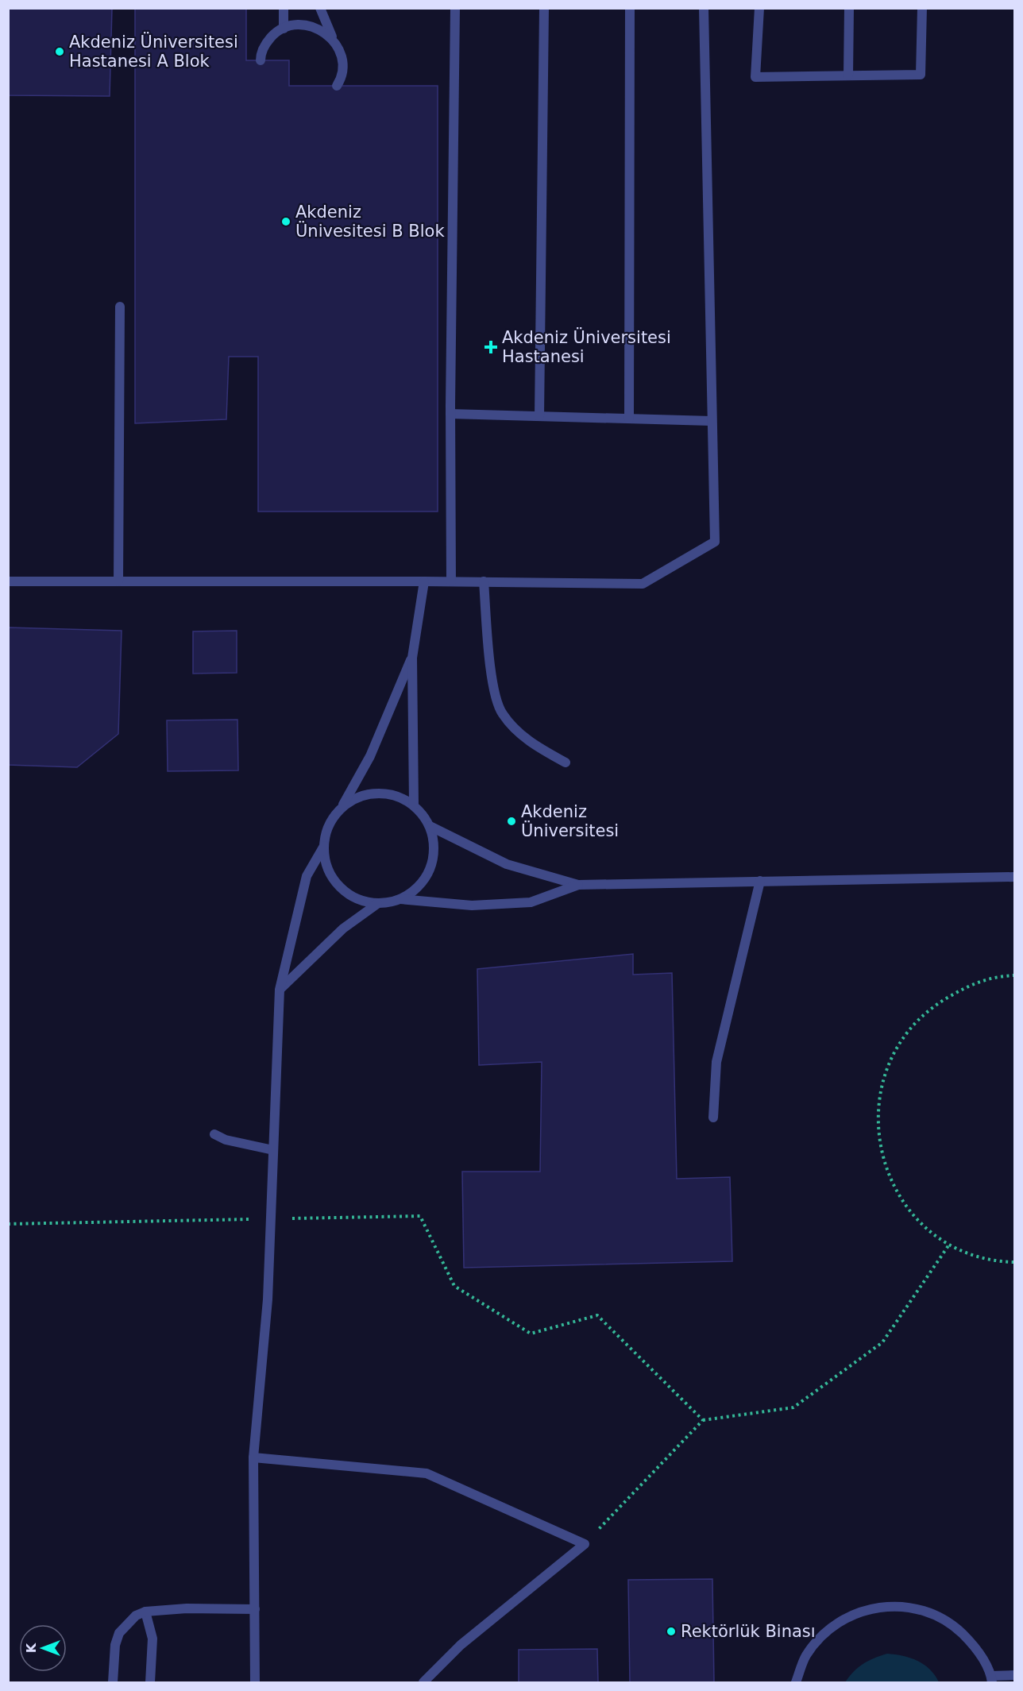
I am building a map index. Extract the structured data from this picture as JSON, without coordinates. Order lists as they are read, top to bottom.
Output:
{
  "places": {
    "other": [
      "Akdeniz Üniversitesi Hastanesi A Blok",
      "Akdeniz Ünivesitesi B Blok",
      "Akdeniz Üniversitesi",
      "Rektörlük Binası"
    ],
    "health": ["Akdeniz Üniversitesi Hastanesi"]
  },
  "north": "left"
}
